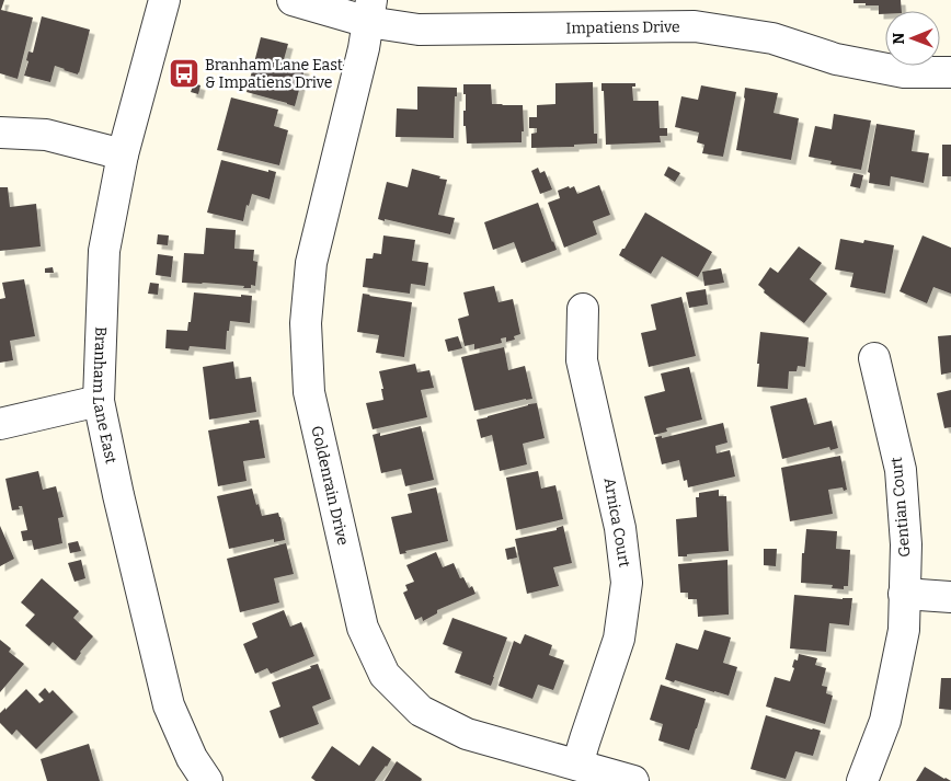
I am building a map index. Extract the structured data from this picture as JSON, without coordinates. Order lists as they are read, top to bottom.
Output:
{
  "streets": {
    "street": [
      "Impatiens Drive",
      "Branham Lane East",
      "Goldenrain Drive",
      "Gentian Court",
      "Arnica Court"
    ]
  },
  "crossings": [
    ["Impatiens Drive", "Goldenrain Drive"],
    ["Goldenrain Drive", "Arnica Court"]
  ],
  "places": {
    "bus stop": ["Branham Lane East & Impatiens Drive"]
  },
  "north": "left"
}
